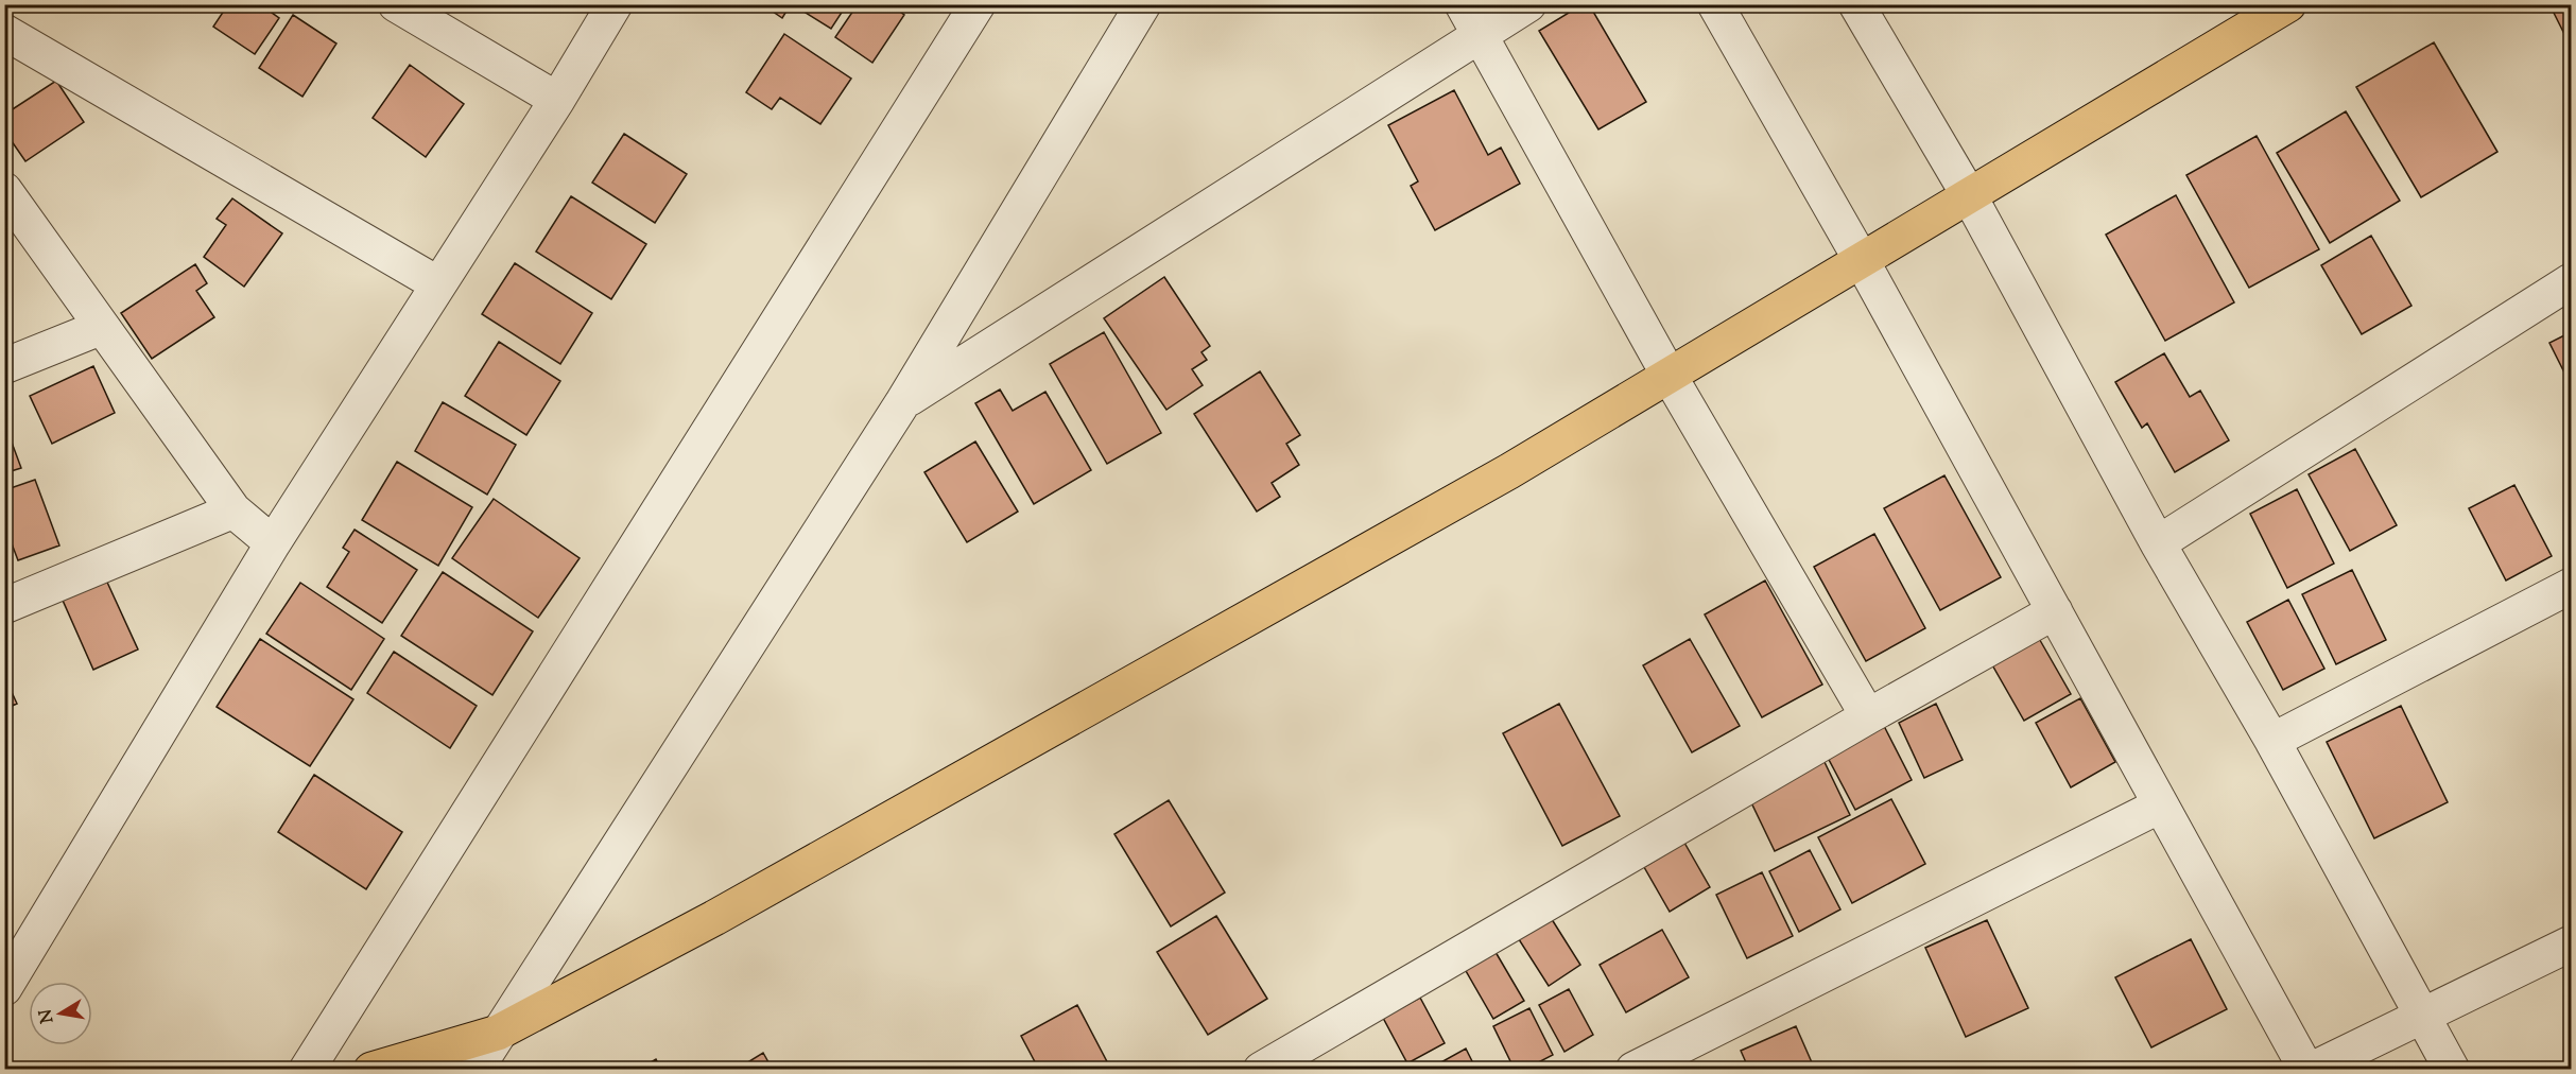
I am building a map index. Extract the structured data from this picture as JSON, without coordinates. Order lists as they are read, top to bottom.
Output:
{
  "north": "left"
}
